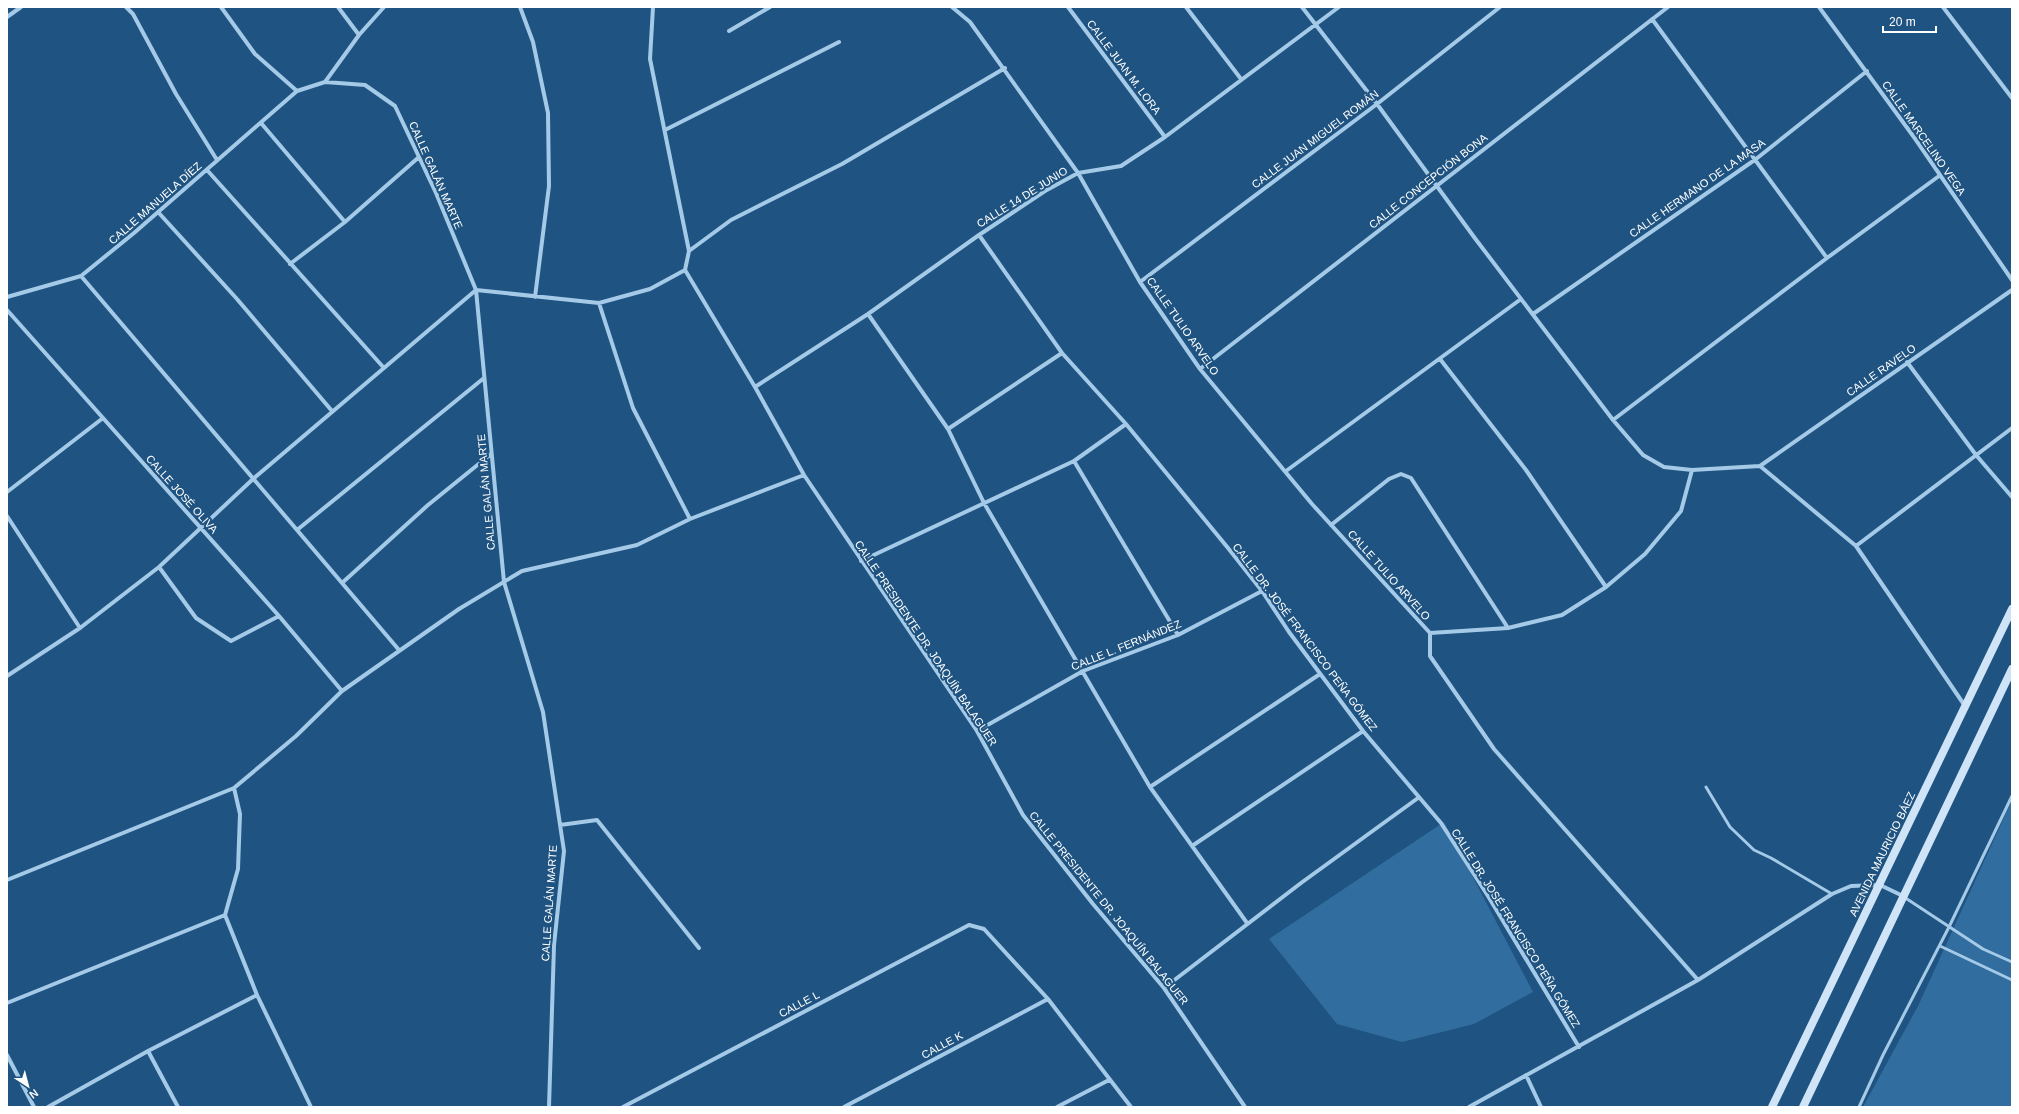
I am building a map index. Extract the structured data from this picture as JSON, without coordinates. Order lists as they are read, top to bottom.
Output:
{
  "streets": {
    "main road": ["AVENIDA MAURICIO BÁEZ"],
    "street": [
      "CALLE JUAN M. LORA",
      "CALLE MARCELINO VEGA",
      "CALLE JUAN MIGUEL ROMÁN",
      "CALLE GALÁN MARTE",
      "CALLE CONCEPCIÓN BONA",
      "CALLE HERMANO DE LA MASA",
      "CALLE 14 DE JUNIO",
      "CALLE MANUELA DÍEZ",
      "CALLE TULIO ARVELO",
      "CALLE RAVELO",
      "CALLE JOSÉ OLIVA",
      "CALLE DR. JOSÉ FRANCISCO PEÑA GÓMEZ",
      "CALLE PRESIDENTE DR. JOAQUÍN BALAGUER",
      "CALLE L. FERNÁNDEZ",
      "CALLE L",
      "CALLE K"
    ]
  },
  "crossings": [
    ["CALLE JUAN M. LORA", "CALLE 14 DE JUNIO"],
    ["CALLE MARCELINO VEGA", "CALLE HERMANO DE LA MASA"],
    ["CALLE JUAN MIGUEL ROMÁN", "CALLE TULIO ARVELO"],
    ["CALLE GALÁN MARTE", "CALLE MANUELA DÍEZ"],
    ["CALLE CONCEPCIÓN BONA", "CALLE TULIO ARVELO"],
    ["CALLE 14 DE JUNIO", "CALLE TULIO ARVELO"],
    ["CALLE 14 DE JUNIO", "CALLE DR. JOSÉ FRANCISCO PEÑA GÓMEZ"],
    ["CALLE 14 DE JUNIO", "CALLE PRESIDENTE DR. JOAQUÍN BALAGUER"],
    ["CALLE DR. JOSÉ FRANCISCO PEÑA GÓMEZ", "CALLE L. FERNÁNDEZ"],
    ["CALLE PRESIDENTE DR. JOAQUÍN BALAGUER", "CALLE L. FERNÁNDEZ"],
    ["CALLE L", "CALLE K"]
  ],
  "scale_bar": "20 m",
  "north": "bottom right"
}
